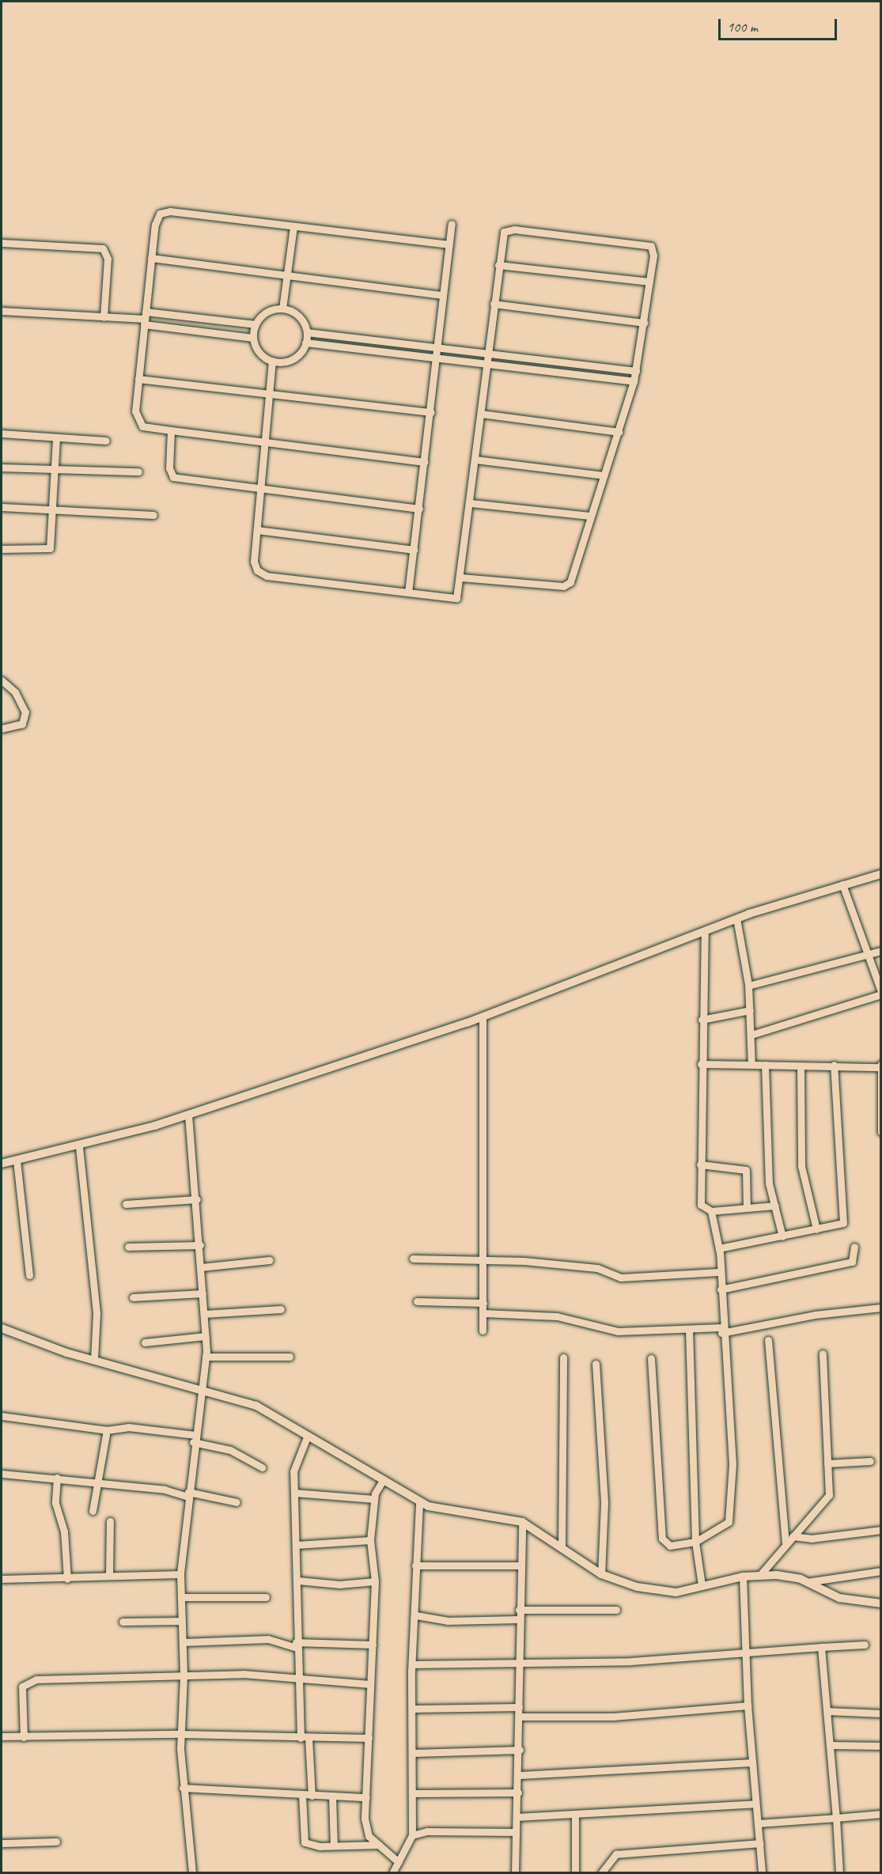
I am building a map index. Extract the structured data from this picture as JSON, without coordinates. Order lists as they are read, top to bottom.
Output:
{
  "scale_bar": "100 m"
}
